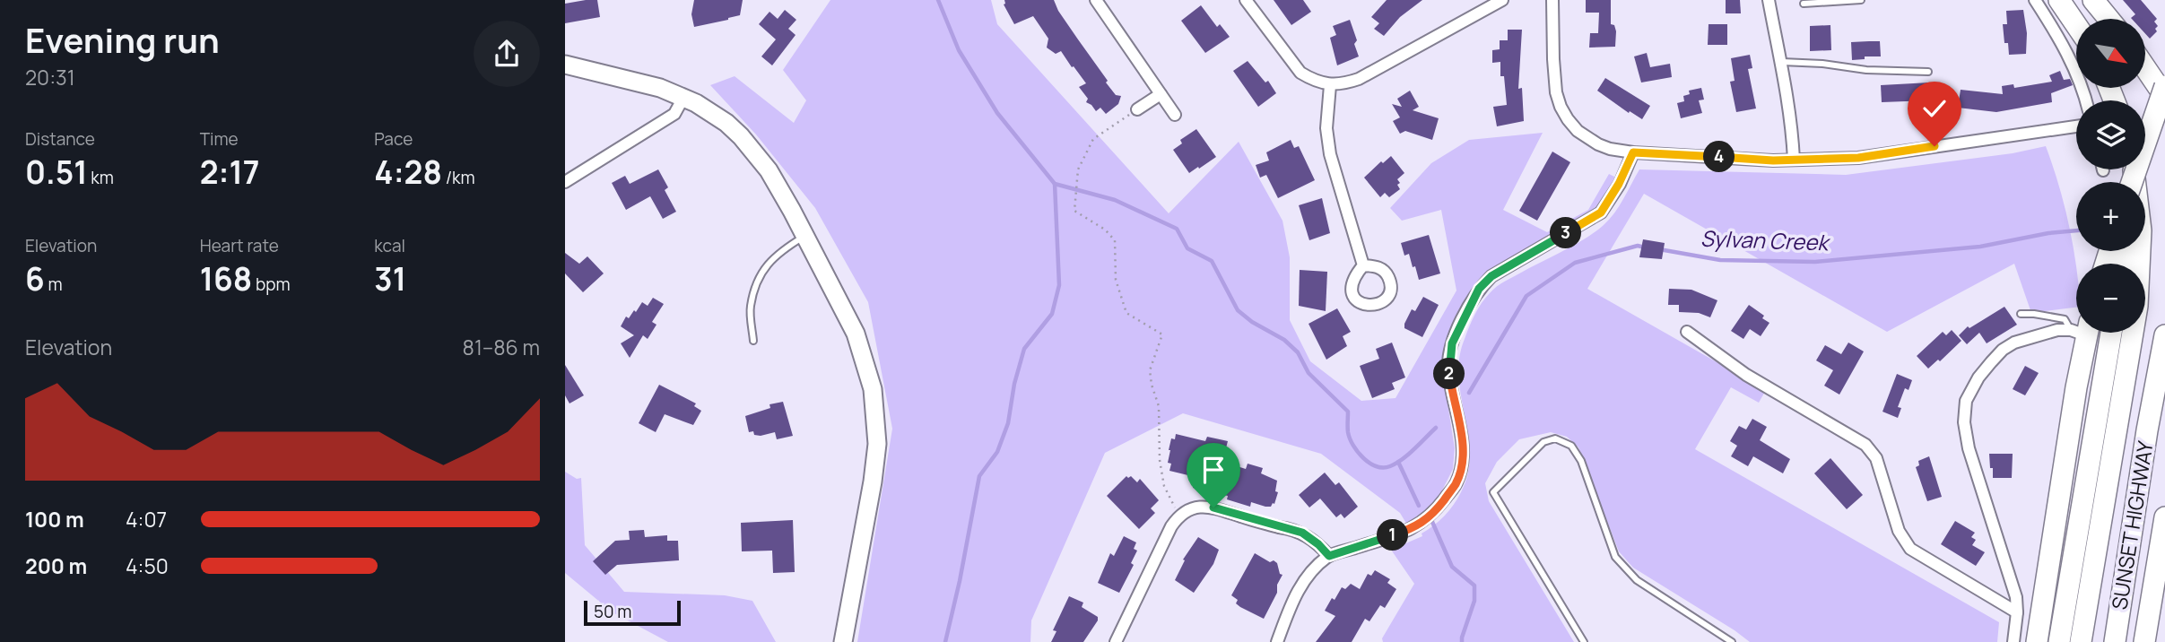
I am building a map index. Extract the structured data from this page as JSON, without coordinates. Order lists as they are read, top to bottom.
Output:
{
  "streets": {
    "highway": ["SUNSET HIGHWAY"]
  },
  "water": ["Sylvan Creek"],
  "scale_bar": "50 m",
  "north": "bottom right",
  "page": {
    "heading": ["Evening run", "20:31"],
    "map_buttons": ["+", "−"],
    "stats": [
      ["Distance", "0.51 km"],
      ["Time", "2:17"],
      ["Pace", "4:28 /km"],
      ["Elevation", "6 m"],
      ["Heart rate", "168 bpm"],
      ["kcal", "31"]
    ],
    "pins": [
      "4",
      "3",
      "2",
      "1"
    ],
    "chart": ["Elevation", "81–86 m"],
    "list": [
      {
        "name": "100 m",
        "note": "4:07"
      },
      {
        "name": "200 m",
        "note": "4:50"
      }
    ],
    "scale": "50 m"
  }
}
